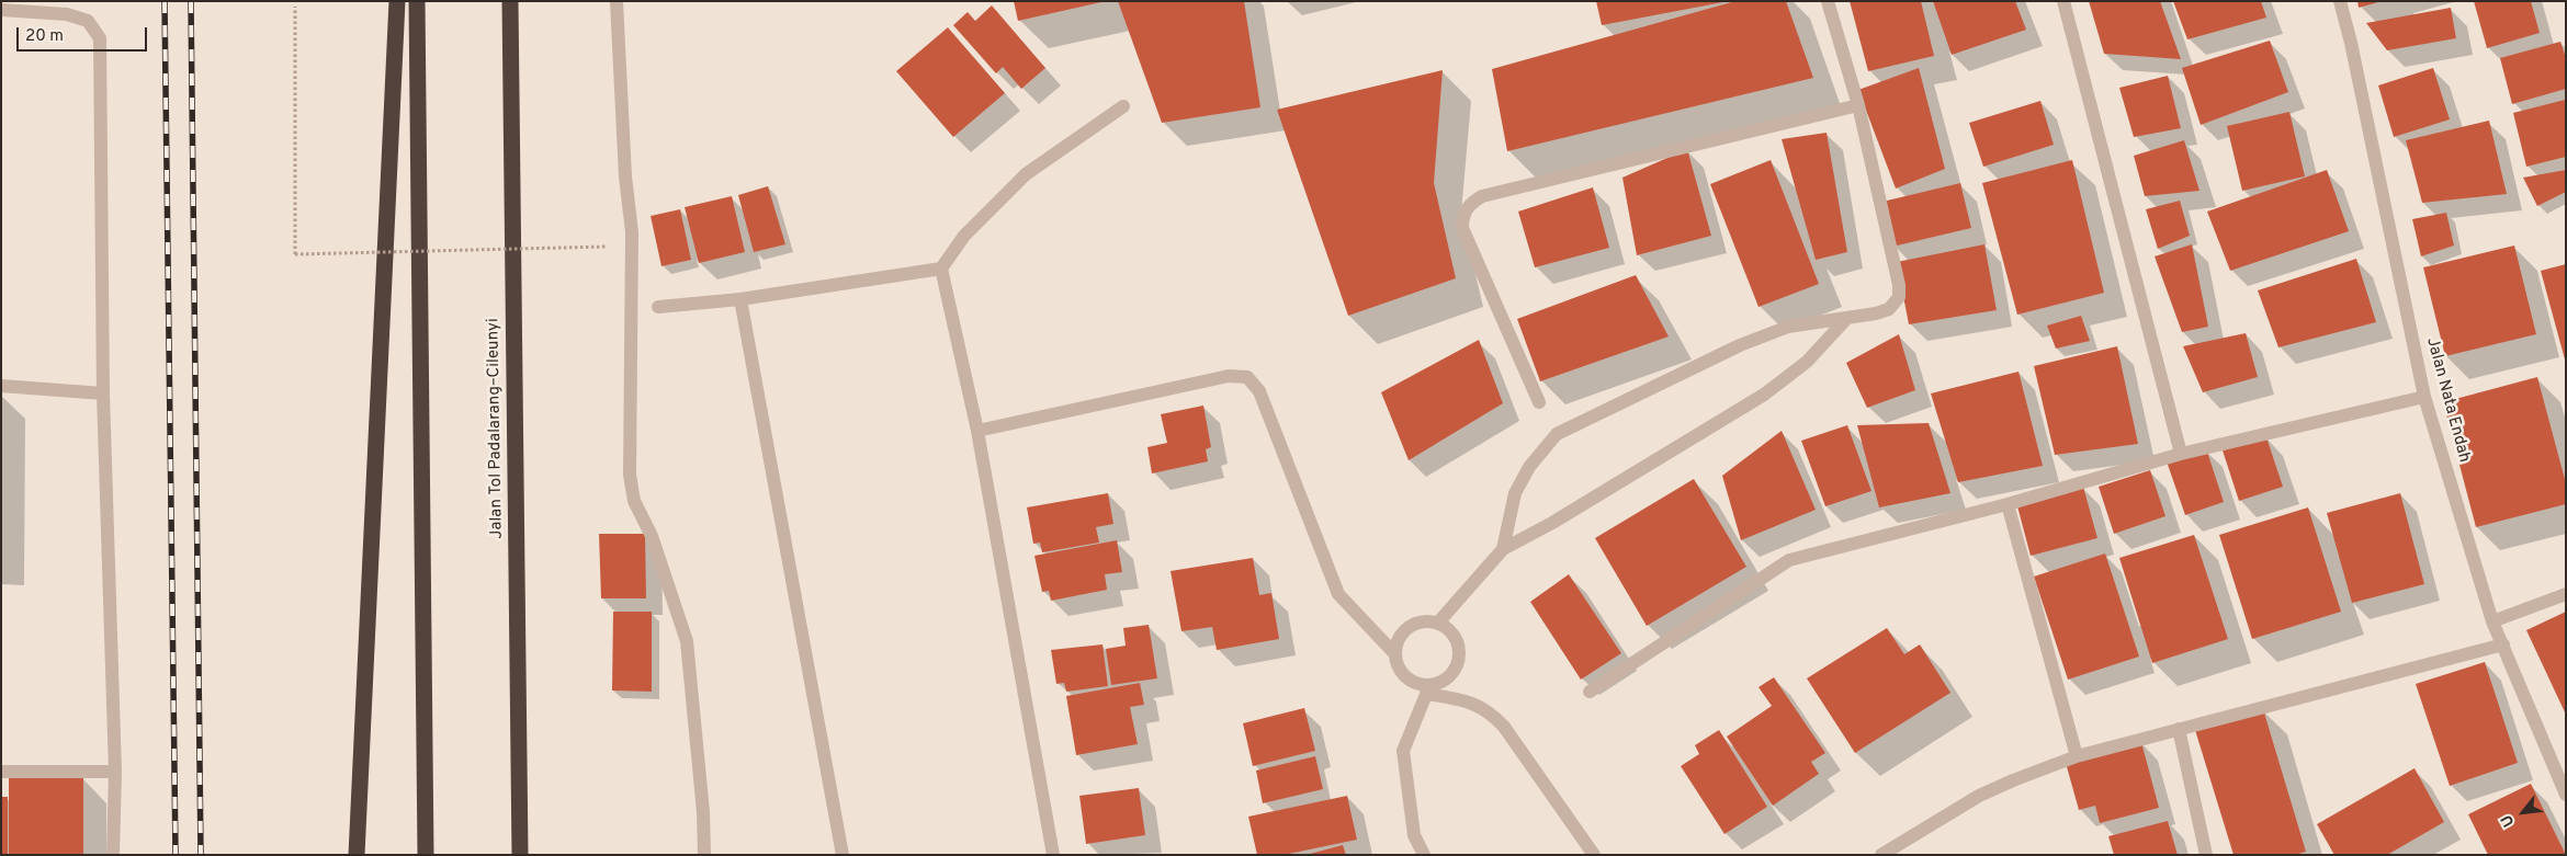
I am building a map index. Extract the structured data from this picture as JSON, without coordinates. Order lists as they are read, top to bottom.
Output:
{
  "streets": {
    "highway": ["Jalan Tol Padalarang–Cileunyi"],
    "street": ["Jalan Nata Endah"]
  },
  "scale_bar": "20 m",
  "north": "bottom left"
}
